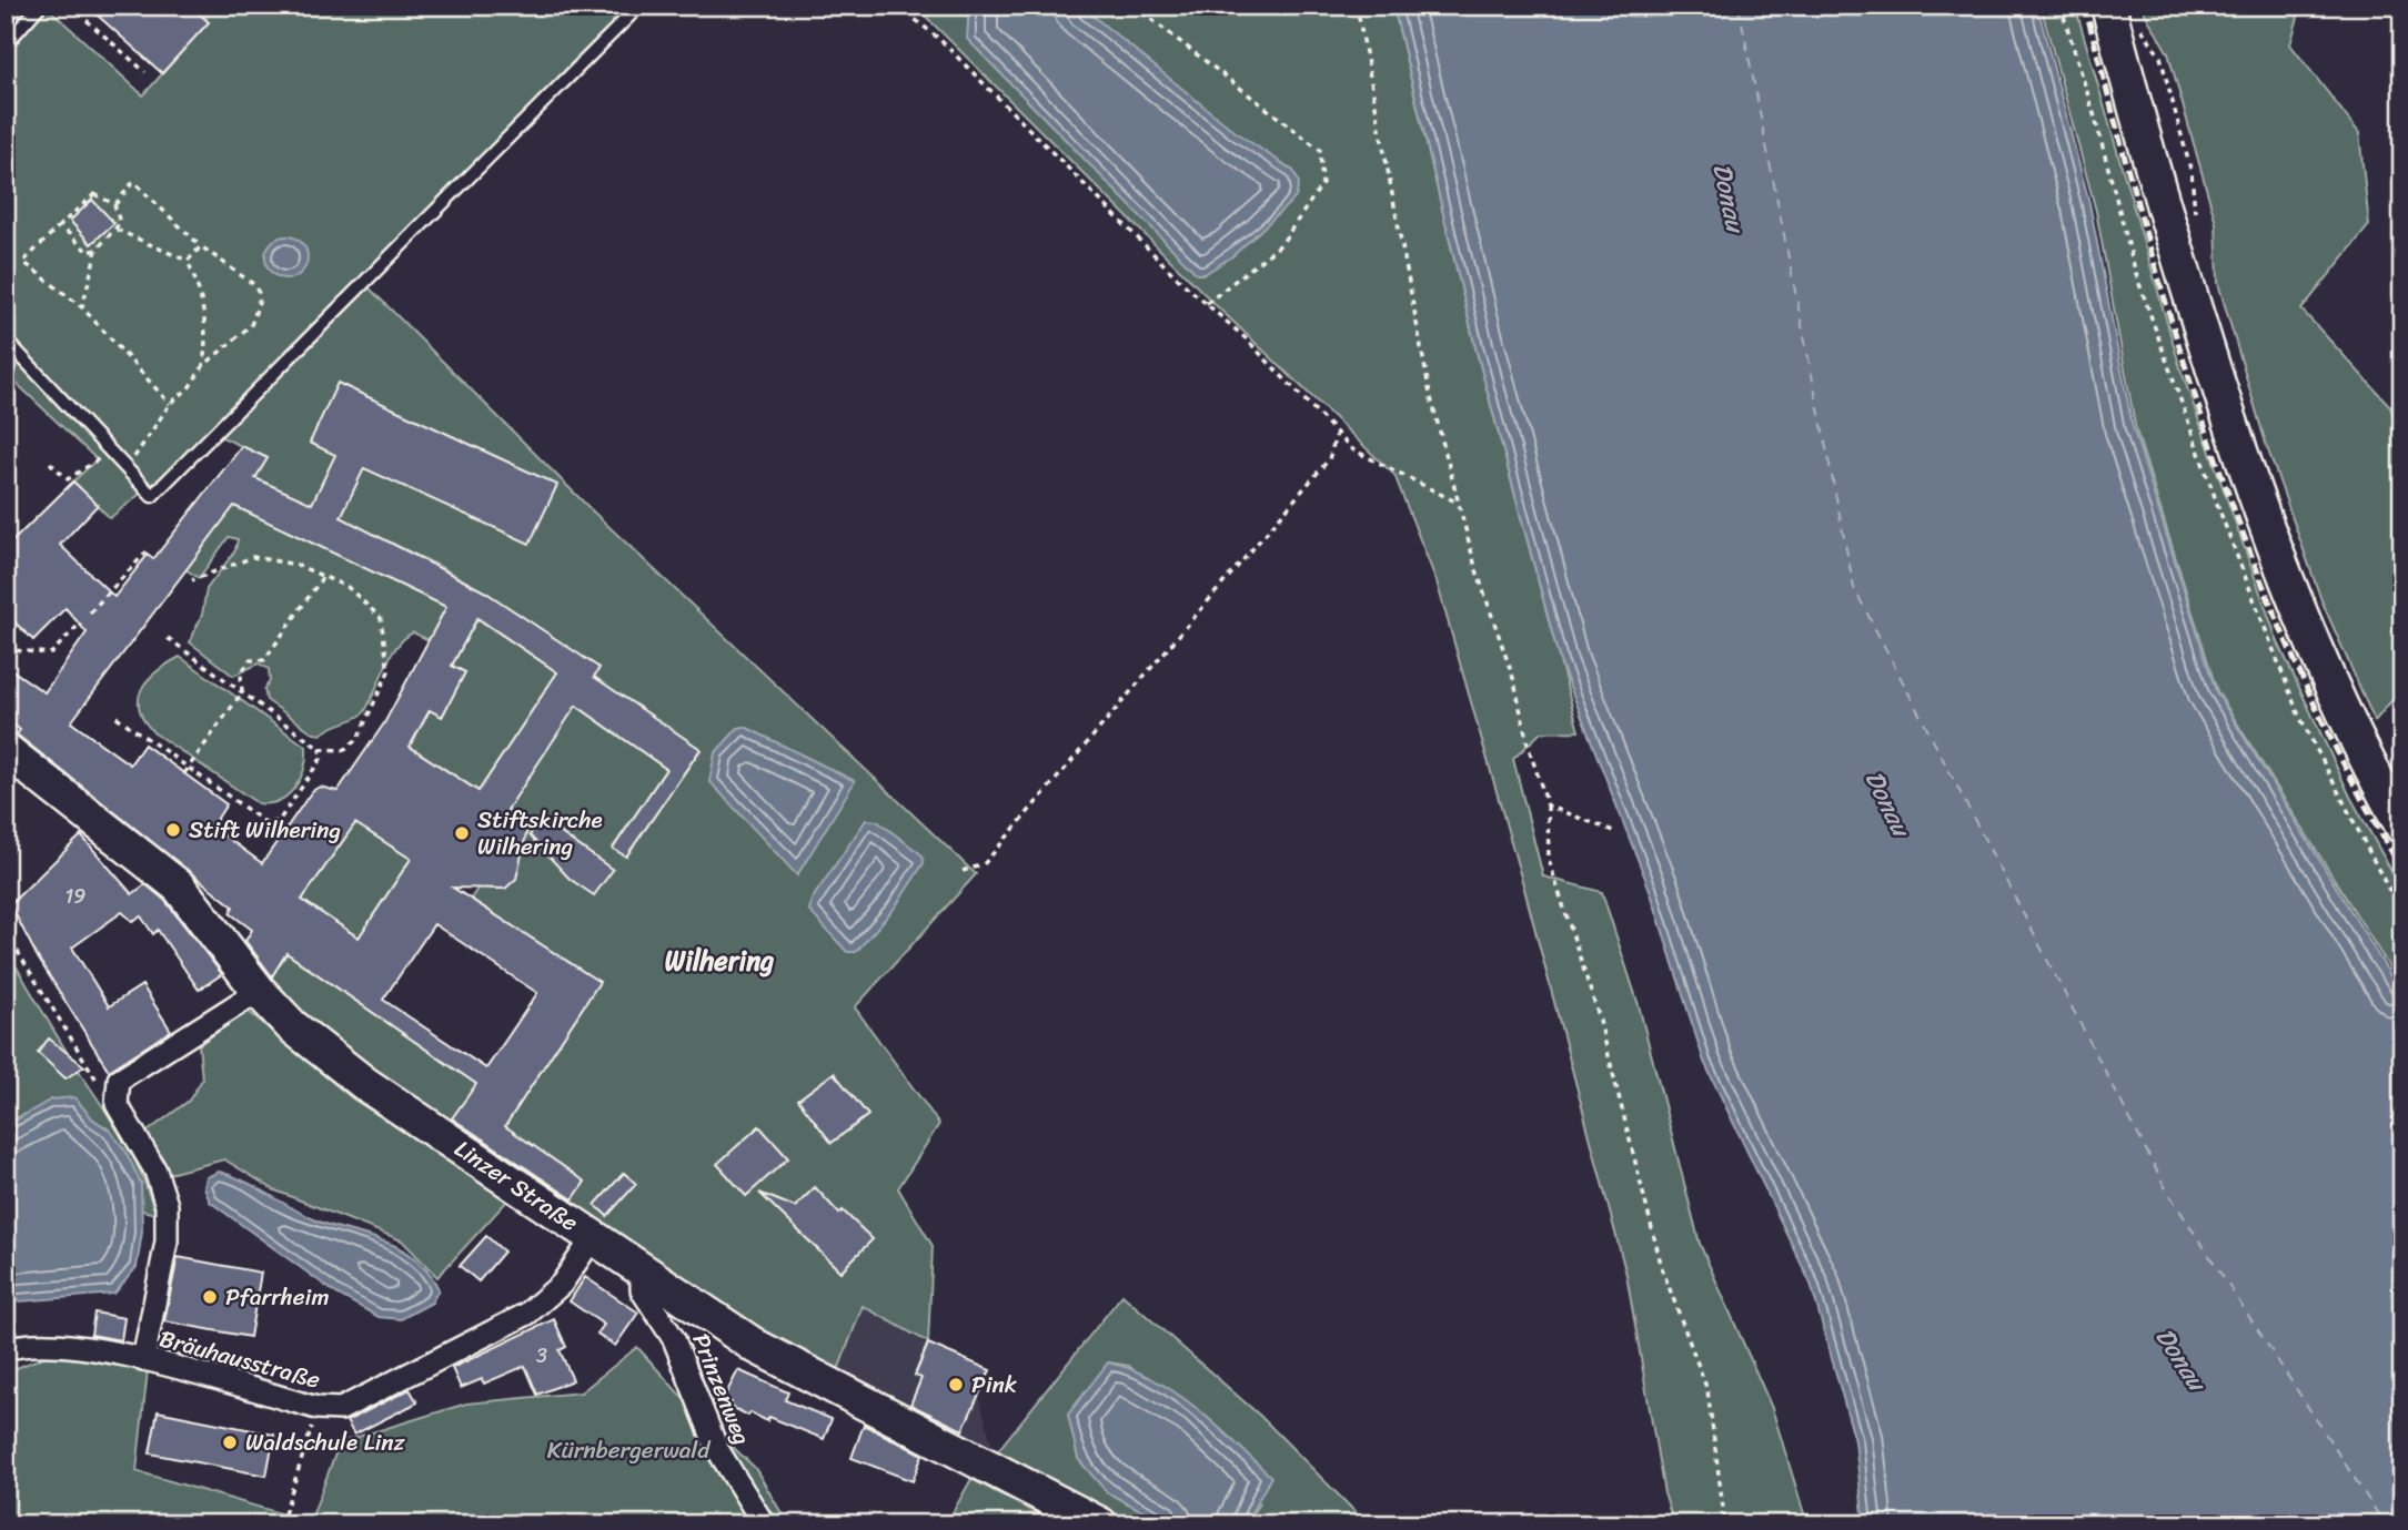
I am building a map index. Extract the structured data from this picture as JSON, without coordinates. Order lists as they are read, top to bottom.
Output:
{
  "streets": {
    "main road": ["Linzer Straße"],
    "street": ["Bräuhausstraße", "Prinzenweg"]
  },
  "crossings": [
    ["Linzer Straße", "Bräuhausstraße"],
    ["Linzer Straße", "Prinzenweg"]
  ],
  "districts": ["Wilhering"],
  "water": ["Donau"],
  "parks": ["Kürnbergerwald"],
  "places": [
    "Stift Wilhering",
    "Stiftskirche Wilhering",
    "Pfarrheim",
    "Pink",
    "Waldschule Linz"
  ],
  "house_numbers": ["19", "3"]
}
